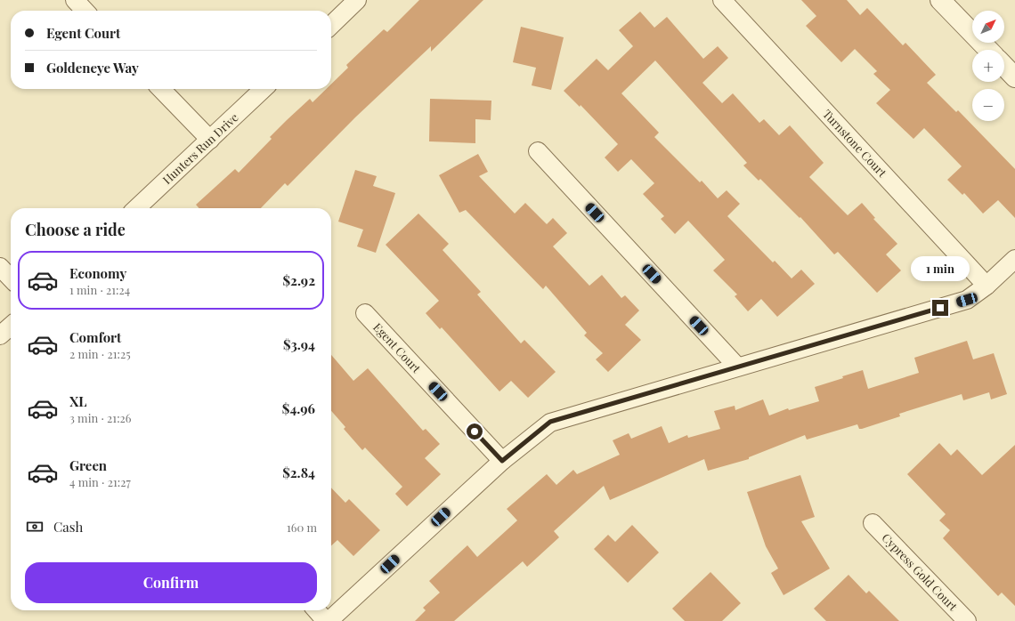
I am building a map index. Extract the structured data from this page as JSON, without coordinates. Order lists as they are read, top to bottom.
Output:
{
  "streets": {
    "street": [
      "Turnstone Court",
      "Hunters Run Drive",
      "Egent Court",
      "Cypress Gold Court"
    ]
  },
  "north": "top right",
  "page": {
    "map_buttons": ["+", "−"],
    "banner": ["Egent Court", "Goldeneye Way"],
    "heading": "Choose a ride",
    "list": [
      {
        "name": "Economy",
        "note": "1 min · 21:24",
        "value": "$2.92"
      },
      {
        "name": "Comfort",
        "note": "2 min · 21:25",
        "value": "$3.94"
      },
      {
        "name": "XL",
        "note": "3 min · 21:26",
        "value": "$4.96"
      },
      {
        "name": "Green",
        "note": "4 min · 21:27",
        "value": "$2.84"
      }
    ],
    "bubble": "1 min",
    "pay": ["Cash", "160 m"],
    "buttons": "Confirm"
  }
}
